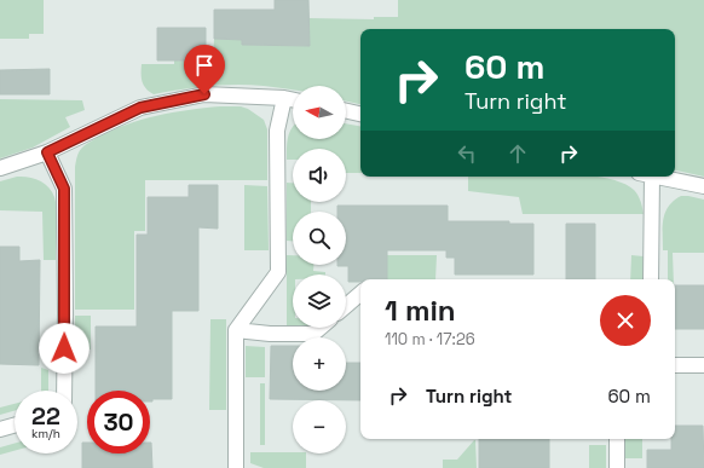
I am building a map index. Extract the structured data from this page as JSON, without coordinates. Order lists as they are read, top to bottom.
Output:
{
  "north": "left",
  "page": {
    "turn": ["60 m", "Turn right"],
    "map_buttons": ["+", "−"],
    "heading": ["1 min", "110 m · 17:26"],
    "list": [
      {
        "name": "Turn right",
        "value": "60 m"
      }
    ],
    "speed": "22 km/h",
    "limit": "30"
  }
}
